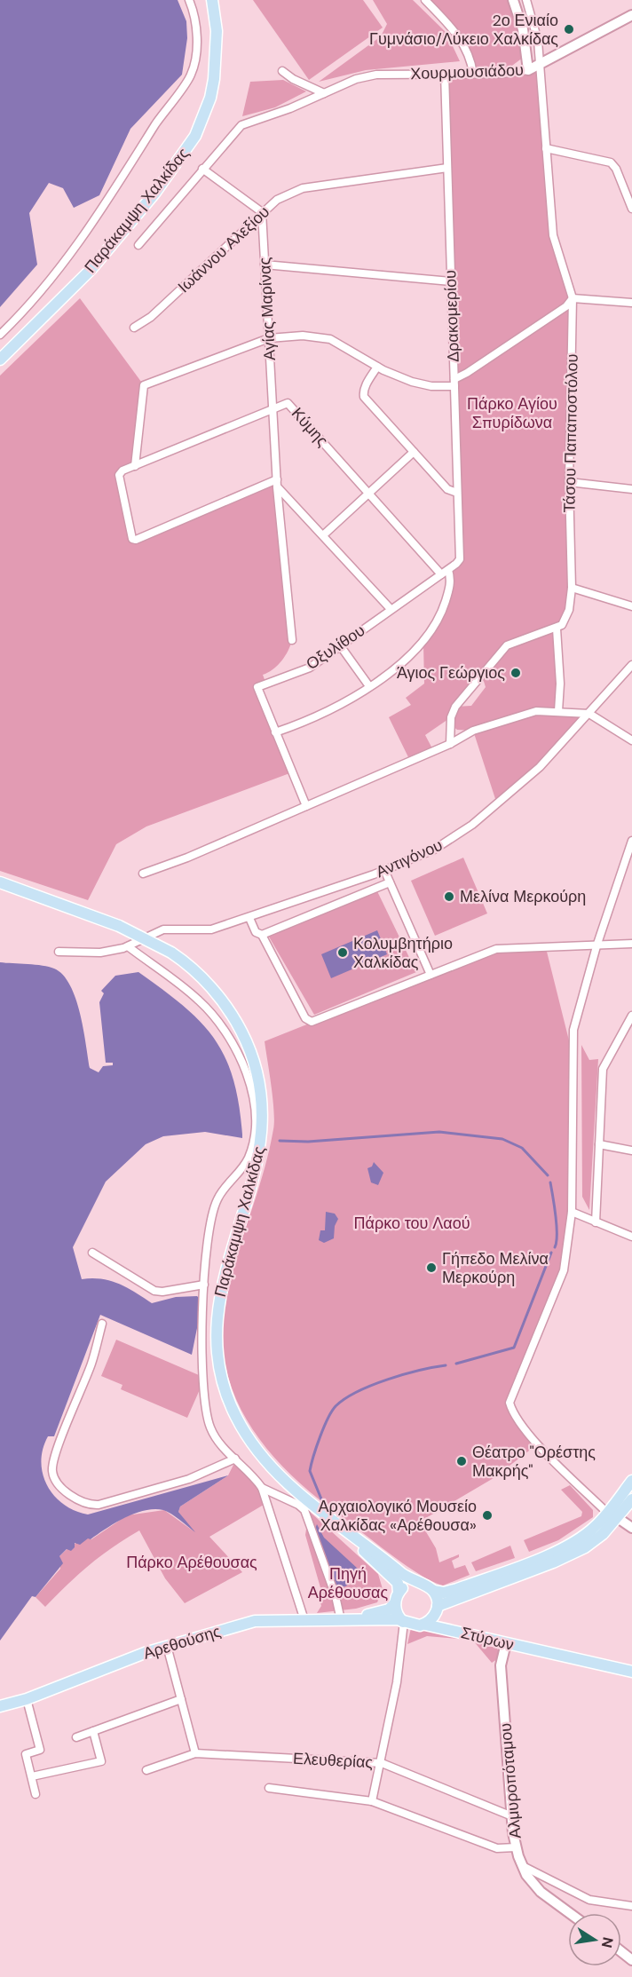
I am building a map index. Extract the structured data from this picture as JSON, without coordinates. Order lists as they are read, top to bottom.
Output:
{
  "streets": {
    "main road": ["Παράκαμψη Χαλκίδας", "Στύρων", "Αρεθούσης"],
    "street": [
      "Χουρμουσιάδου",
      "Ιωάννου Αλεξίου",
      "Αγίας Μαρίνας",
      "Δρακομερίου",
      "Κύμης",
      "Τάσου Παπαποστόλου",
      "Οξυλίθου",
      "Αντιγόνου",
      "Ελευθερίας",
      "Αλμυροπόταμου"
    ]
  },
  "crossings": [
    ["Χουρμουσιάδου", "Δρακομερίου"],
    ["Χουρμουσιάδου", "Τάσου Παπαποστόλου"],
    ["Παράκαμψη Χαλκίδας", "Στύρων"],
    ["Παράκαμψη Χαλκίδας", "Αρεθούσης"],
    ["Ιωάννου Αλεξίου", "Αγίας Μαρίνας"],
    ["Ιωάννου Αλεξίου", "Δρακομερίου"],
    ["Αγίας Μαρίνας", "Κύμης"],
    ["Δρακομερίου", "Οξυλίθου"],
    ["Κύμης", "Οξυλίθου"],
    ["Στύρων", "Αρεθούσης"],
    ["Στύρων", "Αλμυροπόταμου"],
    ["Ελευθερίας", "Αλμυροπόταμου"]
  ],
  "parks": [
    "Πάρκο Αγίου Σπυρίδωνα",
    "Πάρκο του Λαού",
    "Πάρκο Αρέθουσας",
    "Πηγή Αρέθουσας"
  ],
  "places": [
    "2ο Ενιαίο Γυμνάσιο/Λύκειο Χαλκίδας",
    "Άγιος Γεώργιος",
    "Μελίνα Μερκούρη",
    "Κολυμβητήριο Χαλκίδας",
    "Γήπεδο Μελίνα Μερκούρη",
    "Θέατρο \"Ορέστης Μακρής\"",
    "Αρχαιολογικό Μουσείο Χαλκίδας «Αρέθουσα»"
  ],
  "north": "right"
}
